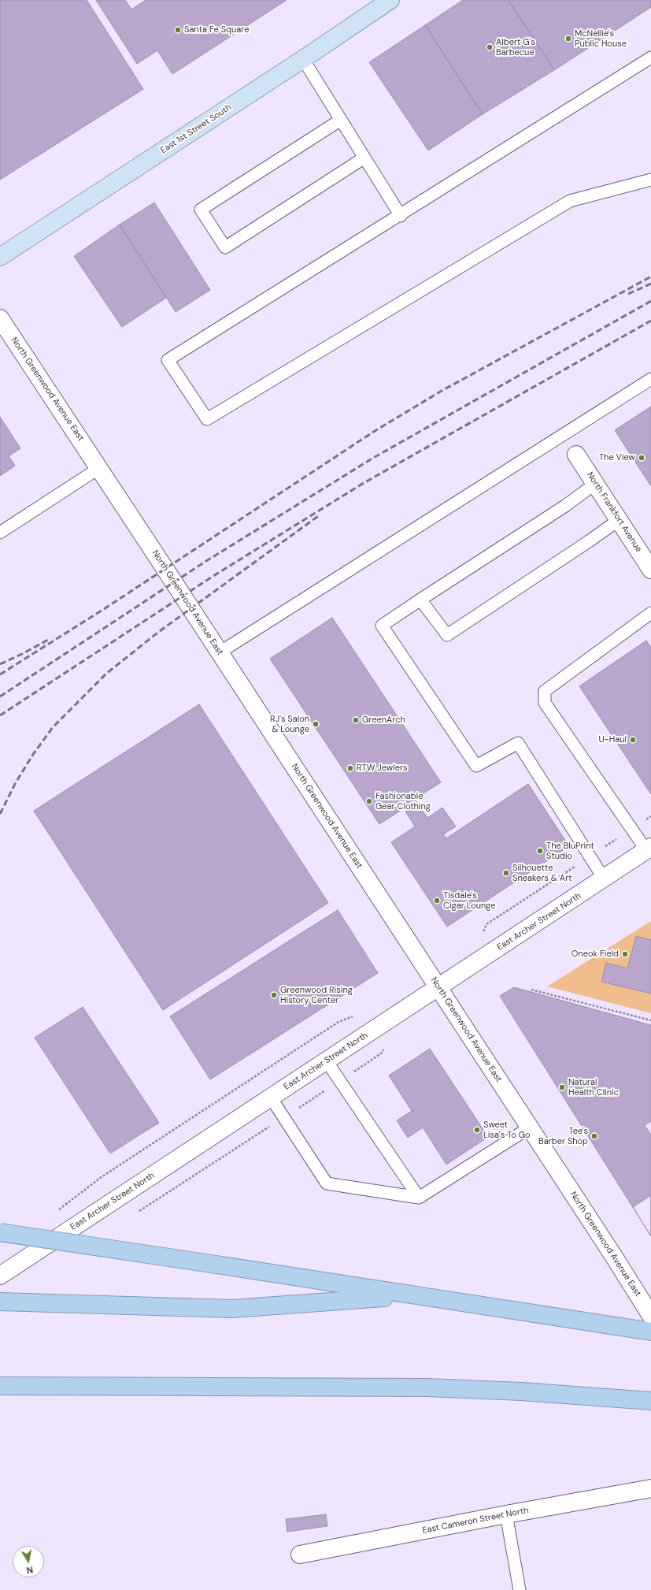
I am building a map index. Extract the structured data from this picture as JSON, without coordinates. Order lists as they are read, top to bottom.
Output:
{
  "streets": {
    "main road": ["East 1st Street South"],
    "street": [
      "North Greenwood Avenue East",
      "North Frankfort Avenue",
      "East Archer Street North",
      "East Cameron Street North"
    ]
  },
  "crossings": [
    ["North Greenwood Avenue East", "East Archer Street North"]
  ],
  "places": [
    "Santa Fe Square",
    "McNellie's Public House",
    "Albert G's Barbecue",
    "The View",
    "GreenArch",
    "RJ's Salon & Lounge",
    "U-Haul",
    "RTW Jewlers",
    "Fashionable Gear Clothing",
    "The BluPrint Studio",
    "Silhouette Sneakers & Art",
    "Tisdale's Cigar Lounge",
    "Oneok Field",
    "Greenwood Rising History Center",
    "Natural Health Clinic",
    "Sweet Lisa's To Go",
    "Tee's Barber Shop"
  ],
  "north": "bottom"
}
